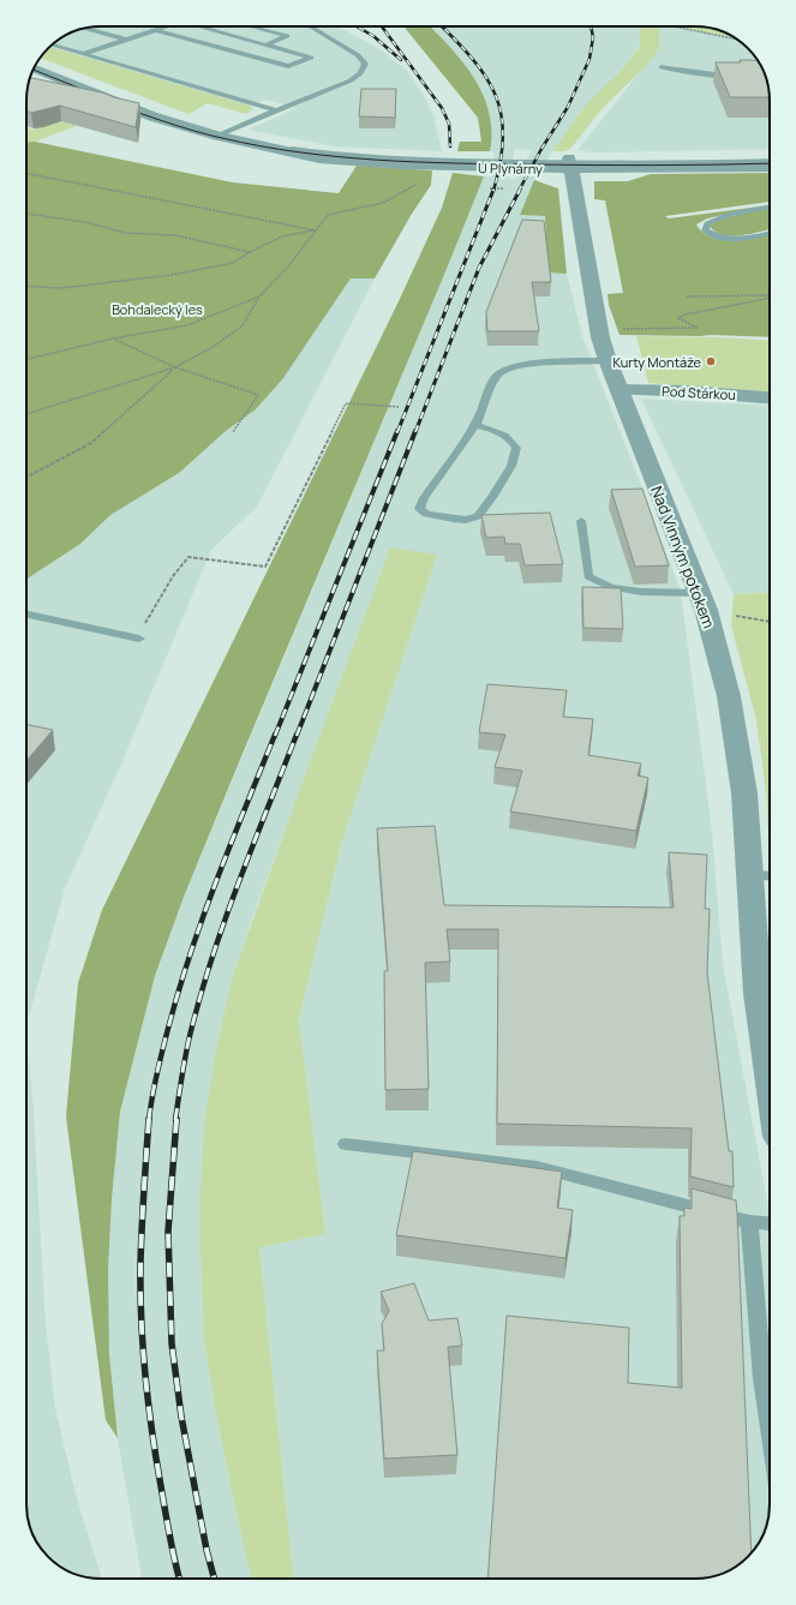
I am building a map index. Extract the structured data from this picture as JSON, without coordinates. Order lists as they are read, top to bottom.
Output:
{
  "streets": {
    "street": ["U Plynárny", "Pod Stárkou", "Nad Vinným potokem"]
  },
  "crossings": [
    ["U Plynárny", "Nad Vinným potokem"],
    ["Pod Stárkou", "Nad Vinným potokem"]
  ],
  "parks": ["Bohdalecký les"],
  "places": ["Kurty Montáže"]
}
